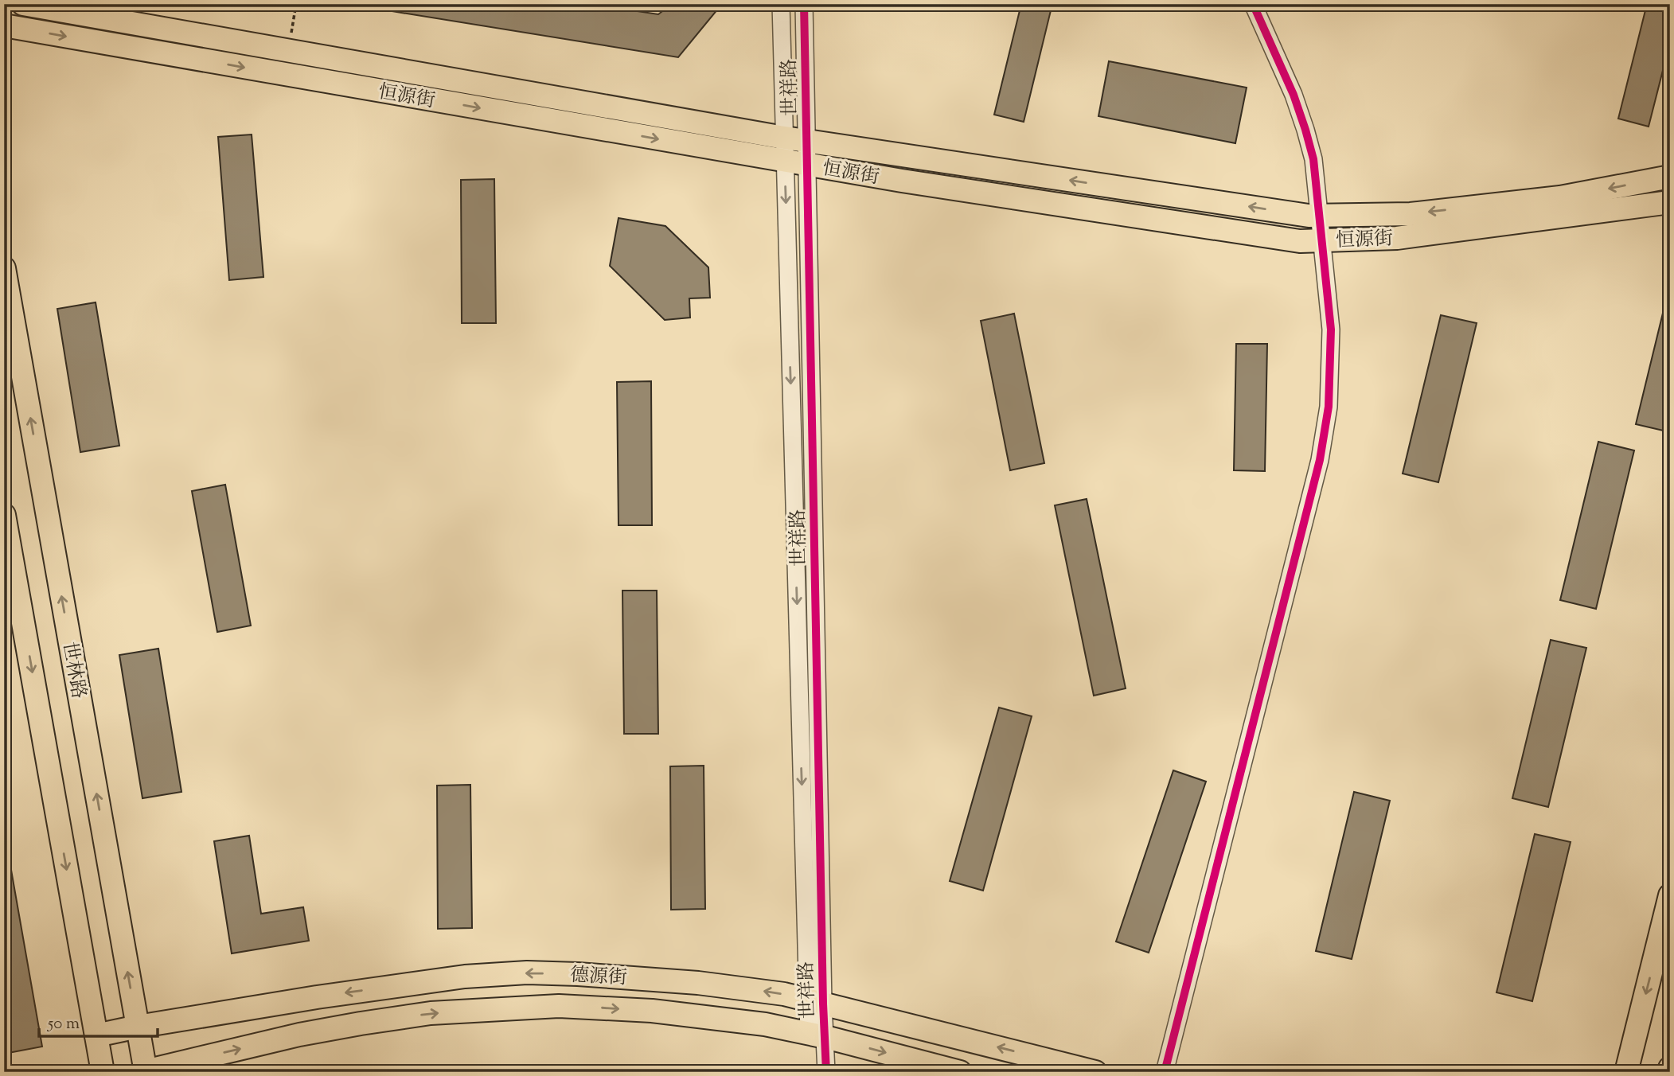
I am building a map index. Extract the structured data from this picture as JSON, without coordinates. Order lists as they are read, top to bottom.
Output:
{
  "streets": {
    "main road": ["恒源街", "世林路", "德源街"],
    "street": ["世祥路"]
  },
  "crossings": [
    ["世祥路", "恒源街"],
    ["世祥路", "德源街"],
    ["世林路", "德源街"]
  ],
  "scale_bar": "50 m"
}
